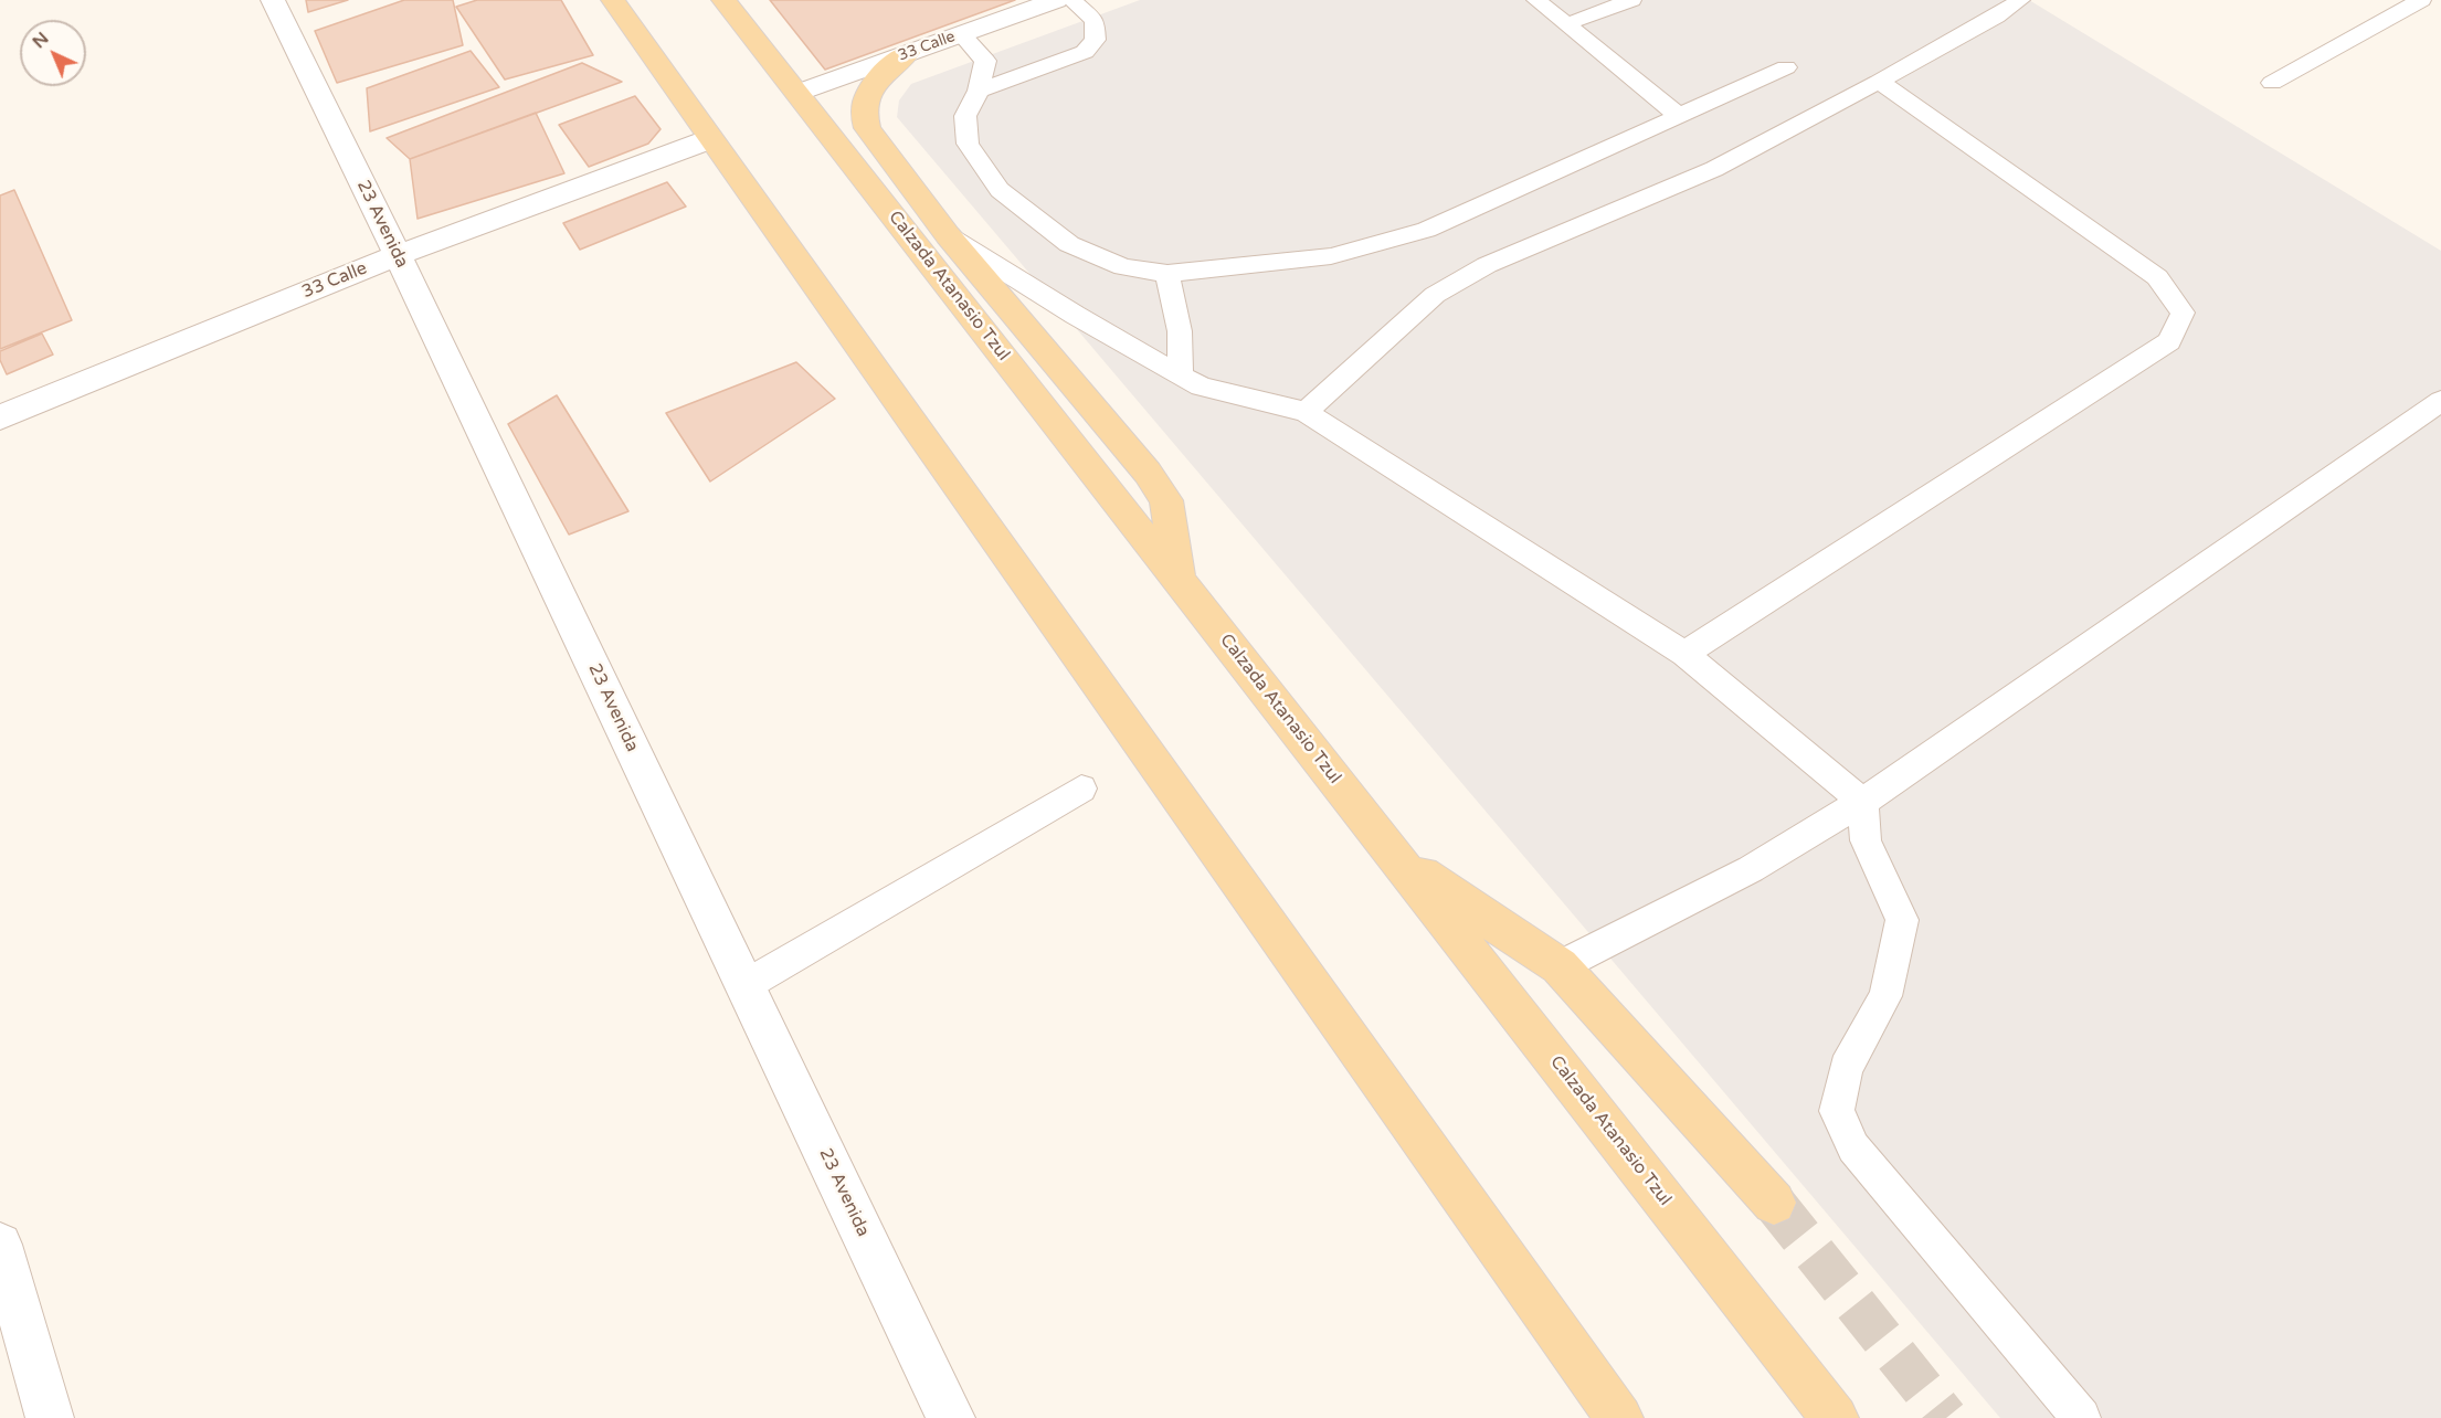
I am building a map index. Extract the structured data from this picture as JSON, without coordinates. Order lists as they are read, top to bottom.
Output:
{
  "streets": {
    "main road": ["Calzada Atanasio Tzul"],
    "street": ["33 Calle", "23 Avenida"]
  },
  "crossings": [
    ["33 Calle", "23 Avenida"],
    ["33 Calle", "Calzada Atanasio Tzul"]
  ],
  "north": "top left"
}
